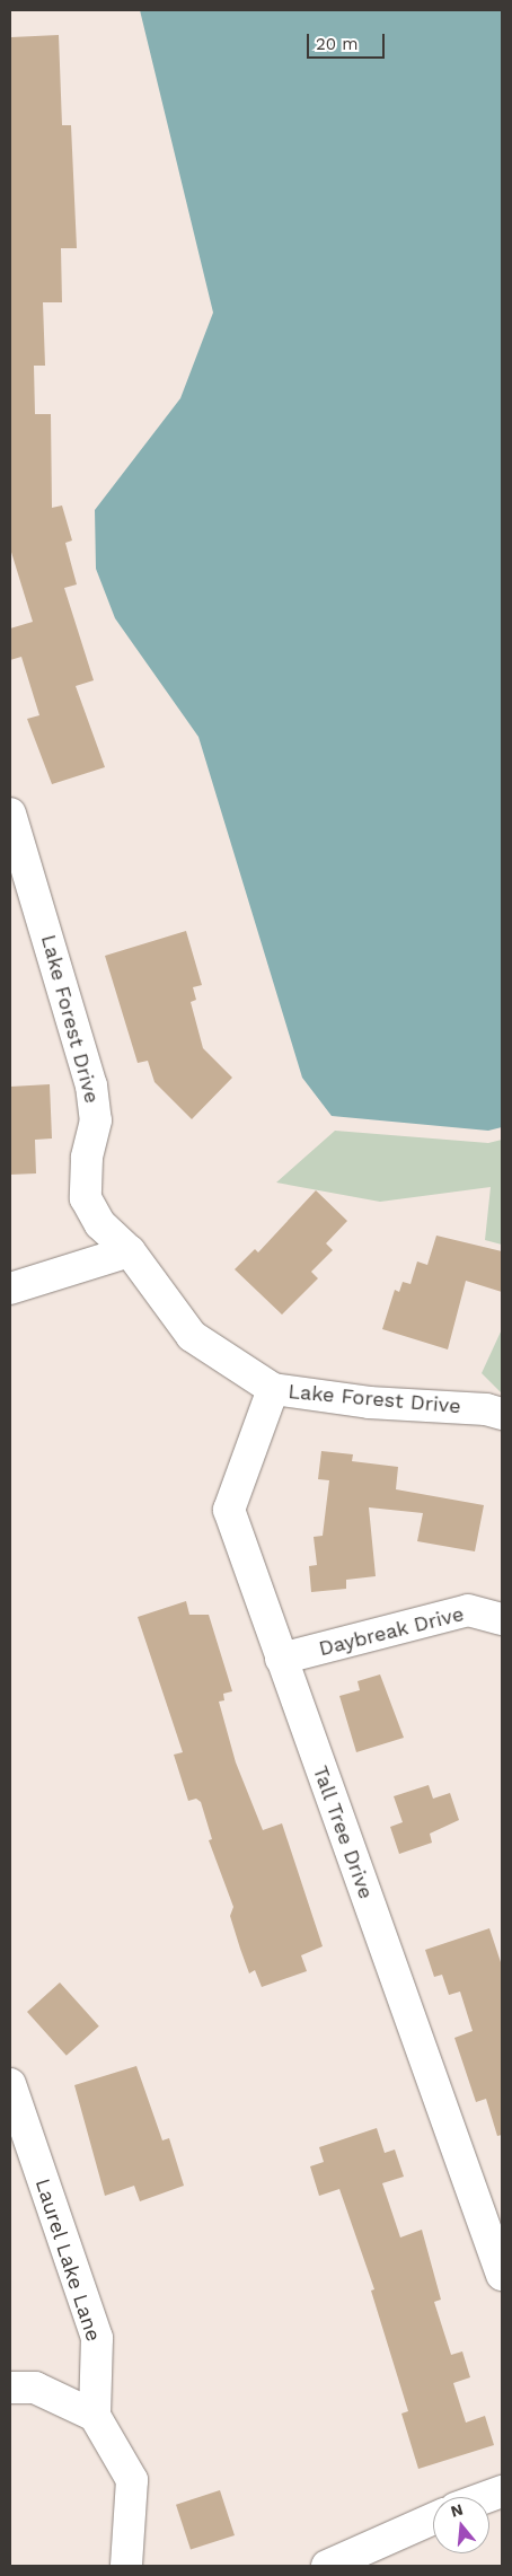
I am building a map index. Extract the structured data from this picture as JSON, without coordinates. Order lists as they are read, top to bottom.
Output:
{
  "streets": {
    "street": [
      "Lake Forest Drive",
      "Daybreak Drive",
      "Tall Tree Drive",
      "Laurel Lake Lane"
    ]
  },
  "crossings": [
    ["Lake Forest Drive", "Tall Tree Drive"],
    ["Daybreak Drive", "Tall Tree Drive"]
  ],
  "scale_bar": "20 m",
  "north": "top"
}
